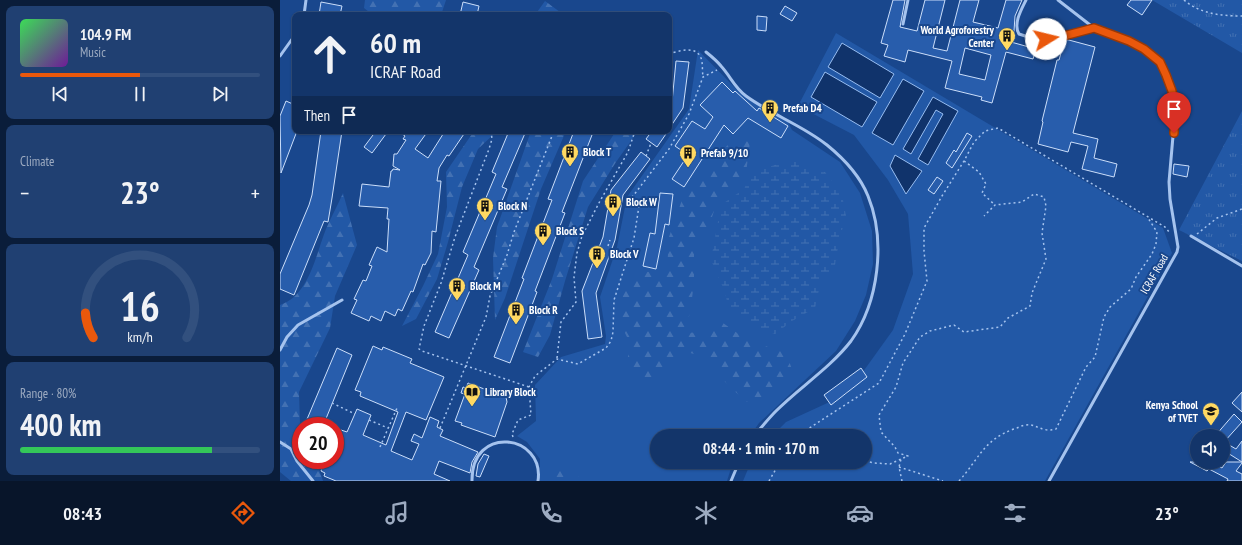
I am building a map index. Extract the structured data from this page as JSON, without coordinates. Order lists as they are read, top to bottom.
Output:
{
  "streets": {
    "lane": ["ICRAF Road"]
  },
  "places": {
    "building": [
      "World Agroforestry Center",
      "Prefab D4",
      "Block T",
      "Prefab 9/10",
      "Block W",
      "Block N",
      "Block S",
      "Block V",
      "Block M",
      "Block R"
    ],
    "library": ["Library Block"],
    "school or university": ["Kenya School of TVET"]
  },
  "page": {
    "turn": ["60 m", "ICRAF Road"],
    "song": ["104.9 FM", "Music"],
    "then": "Then",
    "tile": [
      "Climate",
      ["Range · 80%", "400 km"]
    ],
    "heat": ["−", "23°", "+"],
    "limit": "20",
    "trip": "08:44 · 1 min · 170 m",
    "tabs": ["08:43", "23°"],
    "gauge": ["16", "km/h"]
  }
}
